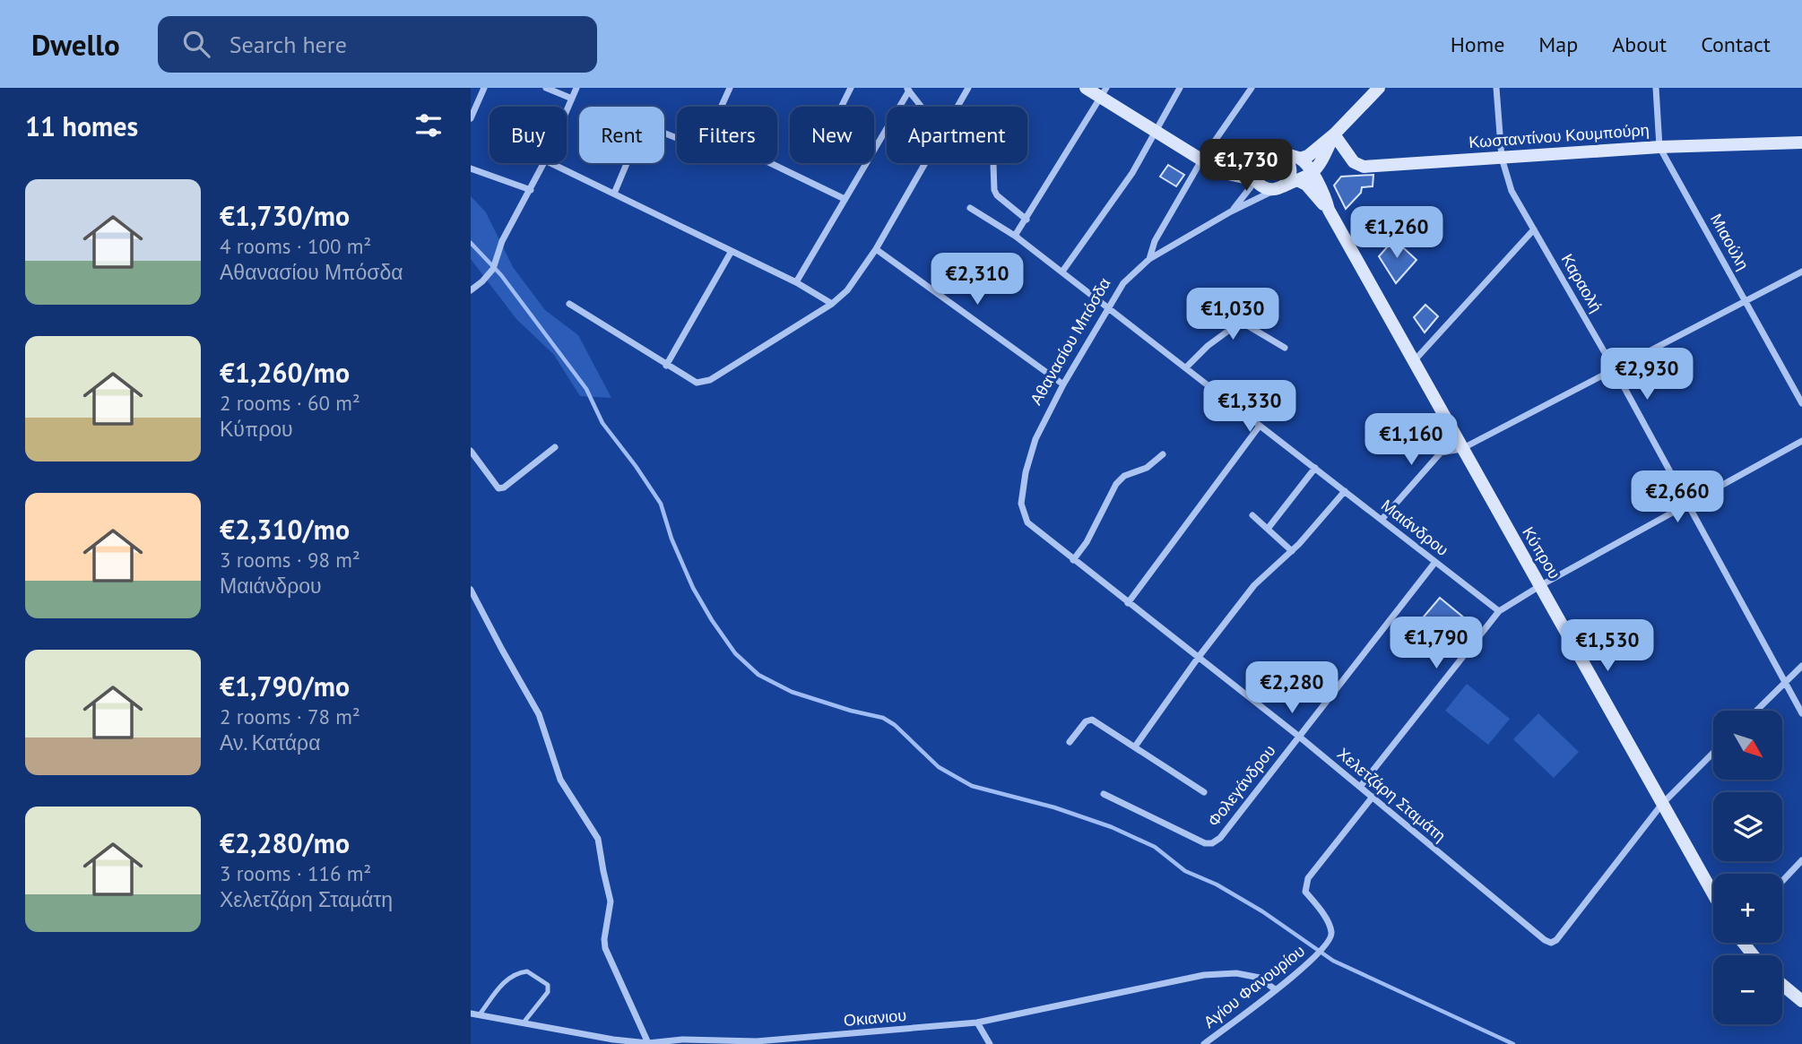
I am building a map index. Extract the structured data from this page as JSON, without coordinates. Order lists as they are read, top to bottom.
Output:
{
  "streets": {
    "street": [
      "Κωσταντίνου Κουμπούρη",
      "Μιαούλη",
      "Καραολή",
      "Αθανασίου Μπόσδα",
      "Μαιάνδρου",
      "Κύπρου",
      "Φολεγάνδρου",
      "Χελετζάρη Σταμάτη",
      "Αγίου Φανουρίου",
      "Οκιανιου"
    ]
  },
  "crossings": [
    ["Κωσταντίνου Κουμπούρη", "Μιαούλη"],
    ["Κωσταντίνου Κουμπούρη", "Καραολή"],
    ["Αθανασίου Μπόσδα", "Μαιάνδρου"],
    ["Αθανασίου Μπόσδα", "Χελετζάρη Σταμάτη"],
    ["Μαιάνδρου", "Φολεγάνδρου"],
    ["Κύπρου", "Χελετζάρη Σταμάτη"],
    ["Φολεγάνδρου", "Χελετζάρη Σταμάτη"],
    ["Χελετζάρη Σταμάτη", "Αγίου Φανουρίου"],
    ["Αγίου Φανουρίου", "Οκιανιου"]
  ],
  "north": "bottom right",
  "page": {
    "header": "Dwello",
    "search": "Search here",
    "nav": [
      "Home",
      "Map",
      "About",
      "Contact"
    ],
    "heading": "11 homes",
    "chip": [
      "Buy",
      "Rent",
      "Filters",
      "New",
      "Apartment"
    ],
    "price": [
      "€1,730",
      "€1,260",
      "€2,310",
      "€1,030",
      "€2,930",
      "€1,330",
      "€1,160",
      "€2,660",
      "€1,790",
      "€1,530",
      "€2,280"
    ],
    "list": [
      {
        "name": "€1,730/mo",
        "note": "4 rooms · 100 m² · Αθανασίου Μπόσδα"
      },
      {
        "name": "€1,260/mo",
        "note": "2 rooms · 60 m² · Κύπρου"
      },
      {
        "name": "€2,310/mo",
        "note": "3 rooms · 98 m² · Μαιάνδρου"
      },
      {
        "name": "€1,790/mo",
        "note": "2 rooms · 78 m² · Αν. Κατάρα"
      },
      {
        "name": "€2,280/mo",
        "note": "3 rooms · 116 m² · Χελετζάρη Σταμάτη"
      }
    ],
    "map_buttons": ["+", "−"]
  }
}
